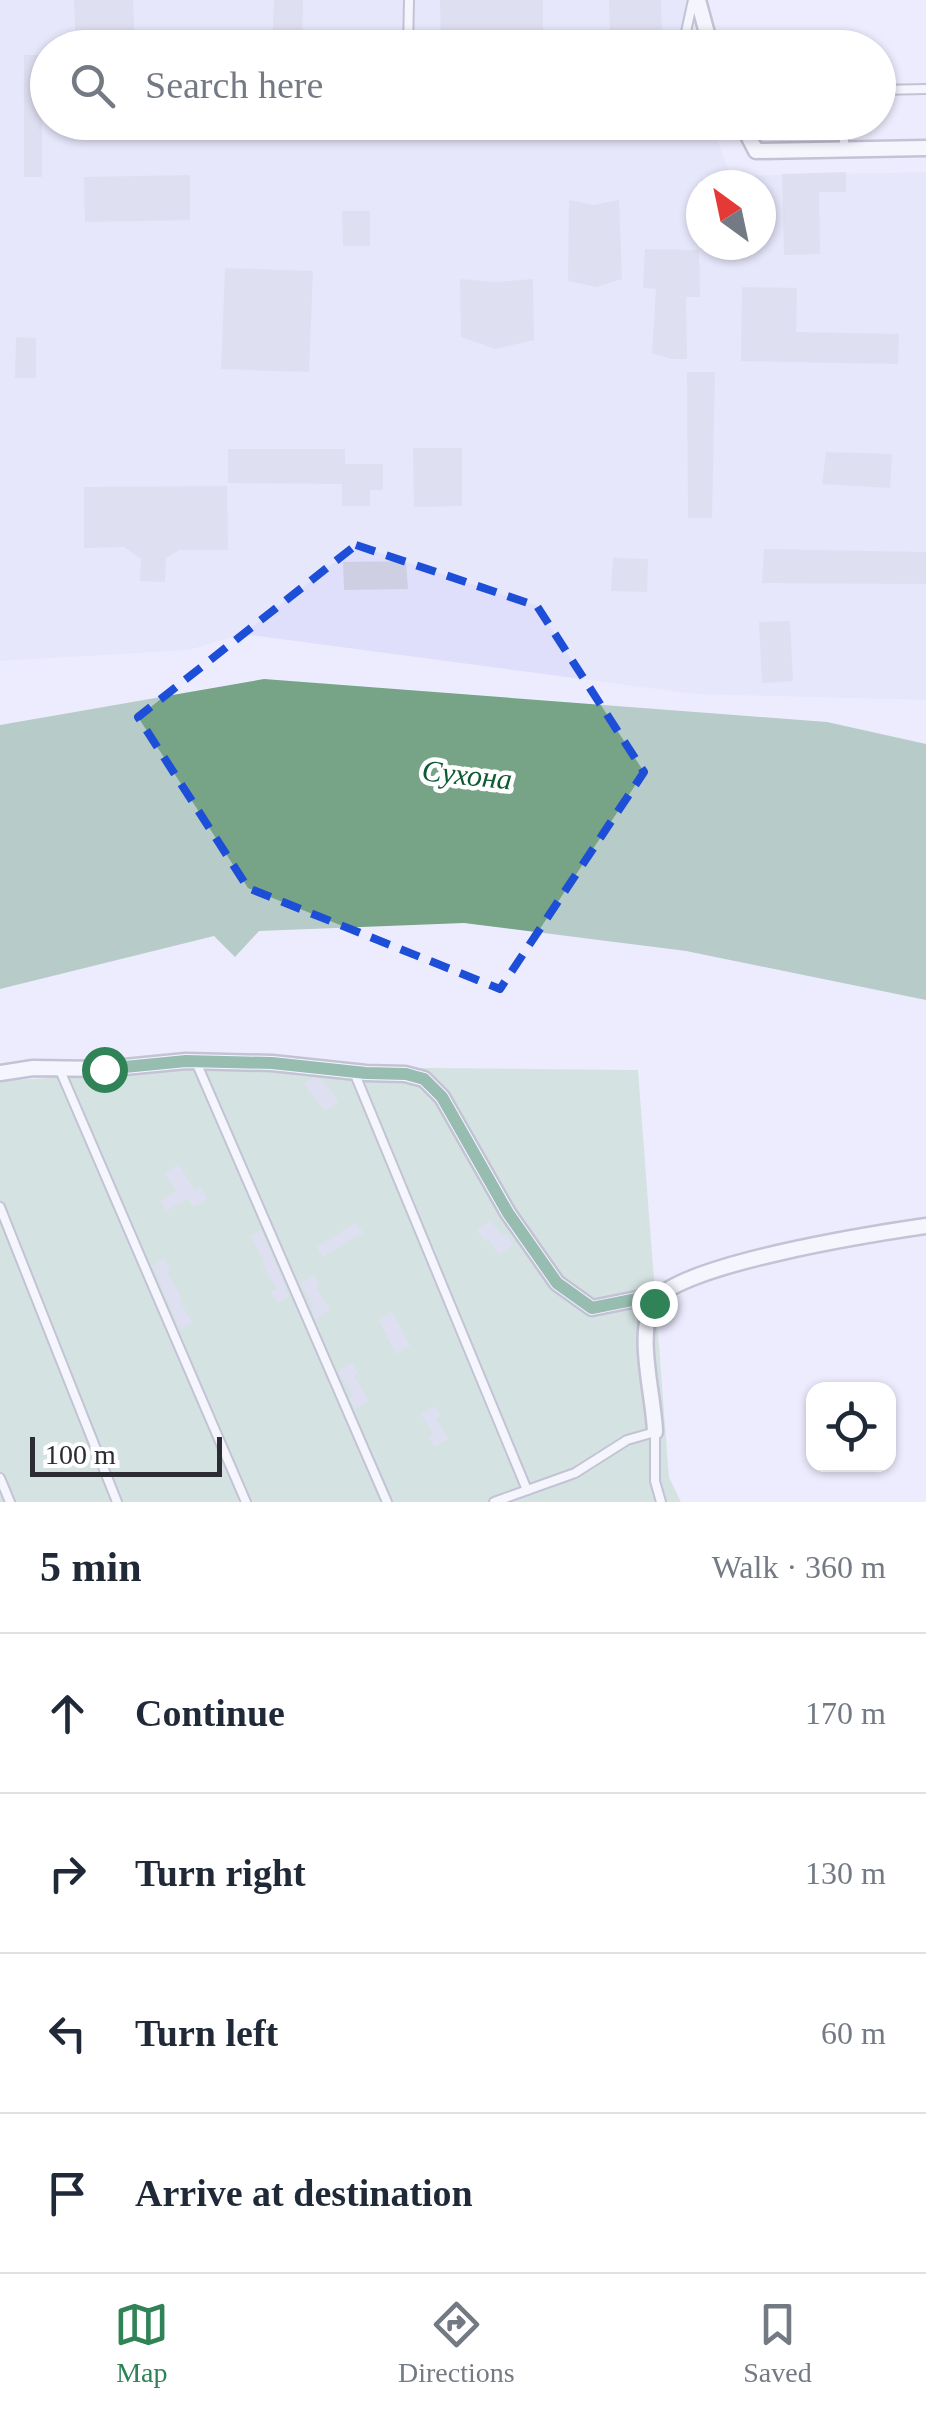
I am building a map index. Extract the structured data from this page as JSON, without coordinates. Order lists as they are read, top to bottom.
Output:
{
  "water": ["Сухона"],
  "scale_bar": "100 m",
  "north": "top left",
  "page": {
    "search": "Search here",
    "scale": "100 m",
    "heading": ["5 min", "Walk · 360 m"],
    "list": [
      ["Continue", "170 m"],
      ["Turn right", "130 m"],
      ["Turn left", "60 m"],
      "Arrive at destination"
    ],
    "nav": ["Map", "Directions", "Saved"]
  }
}
